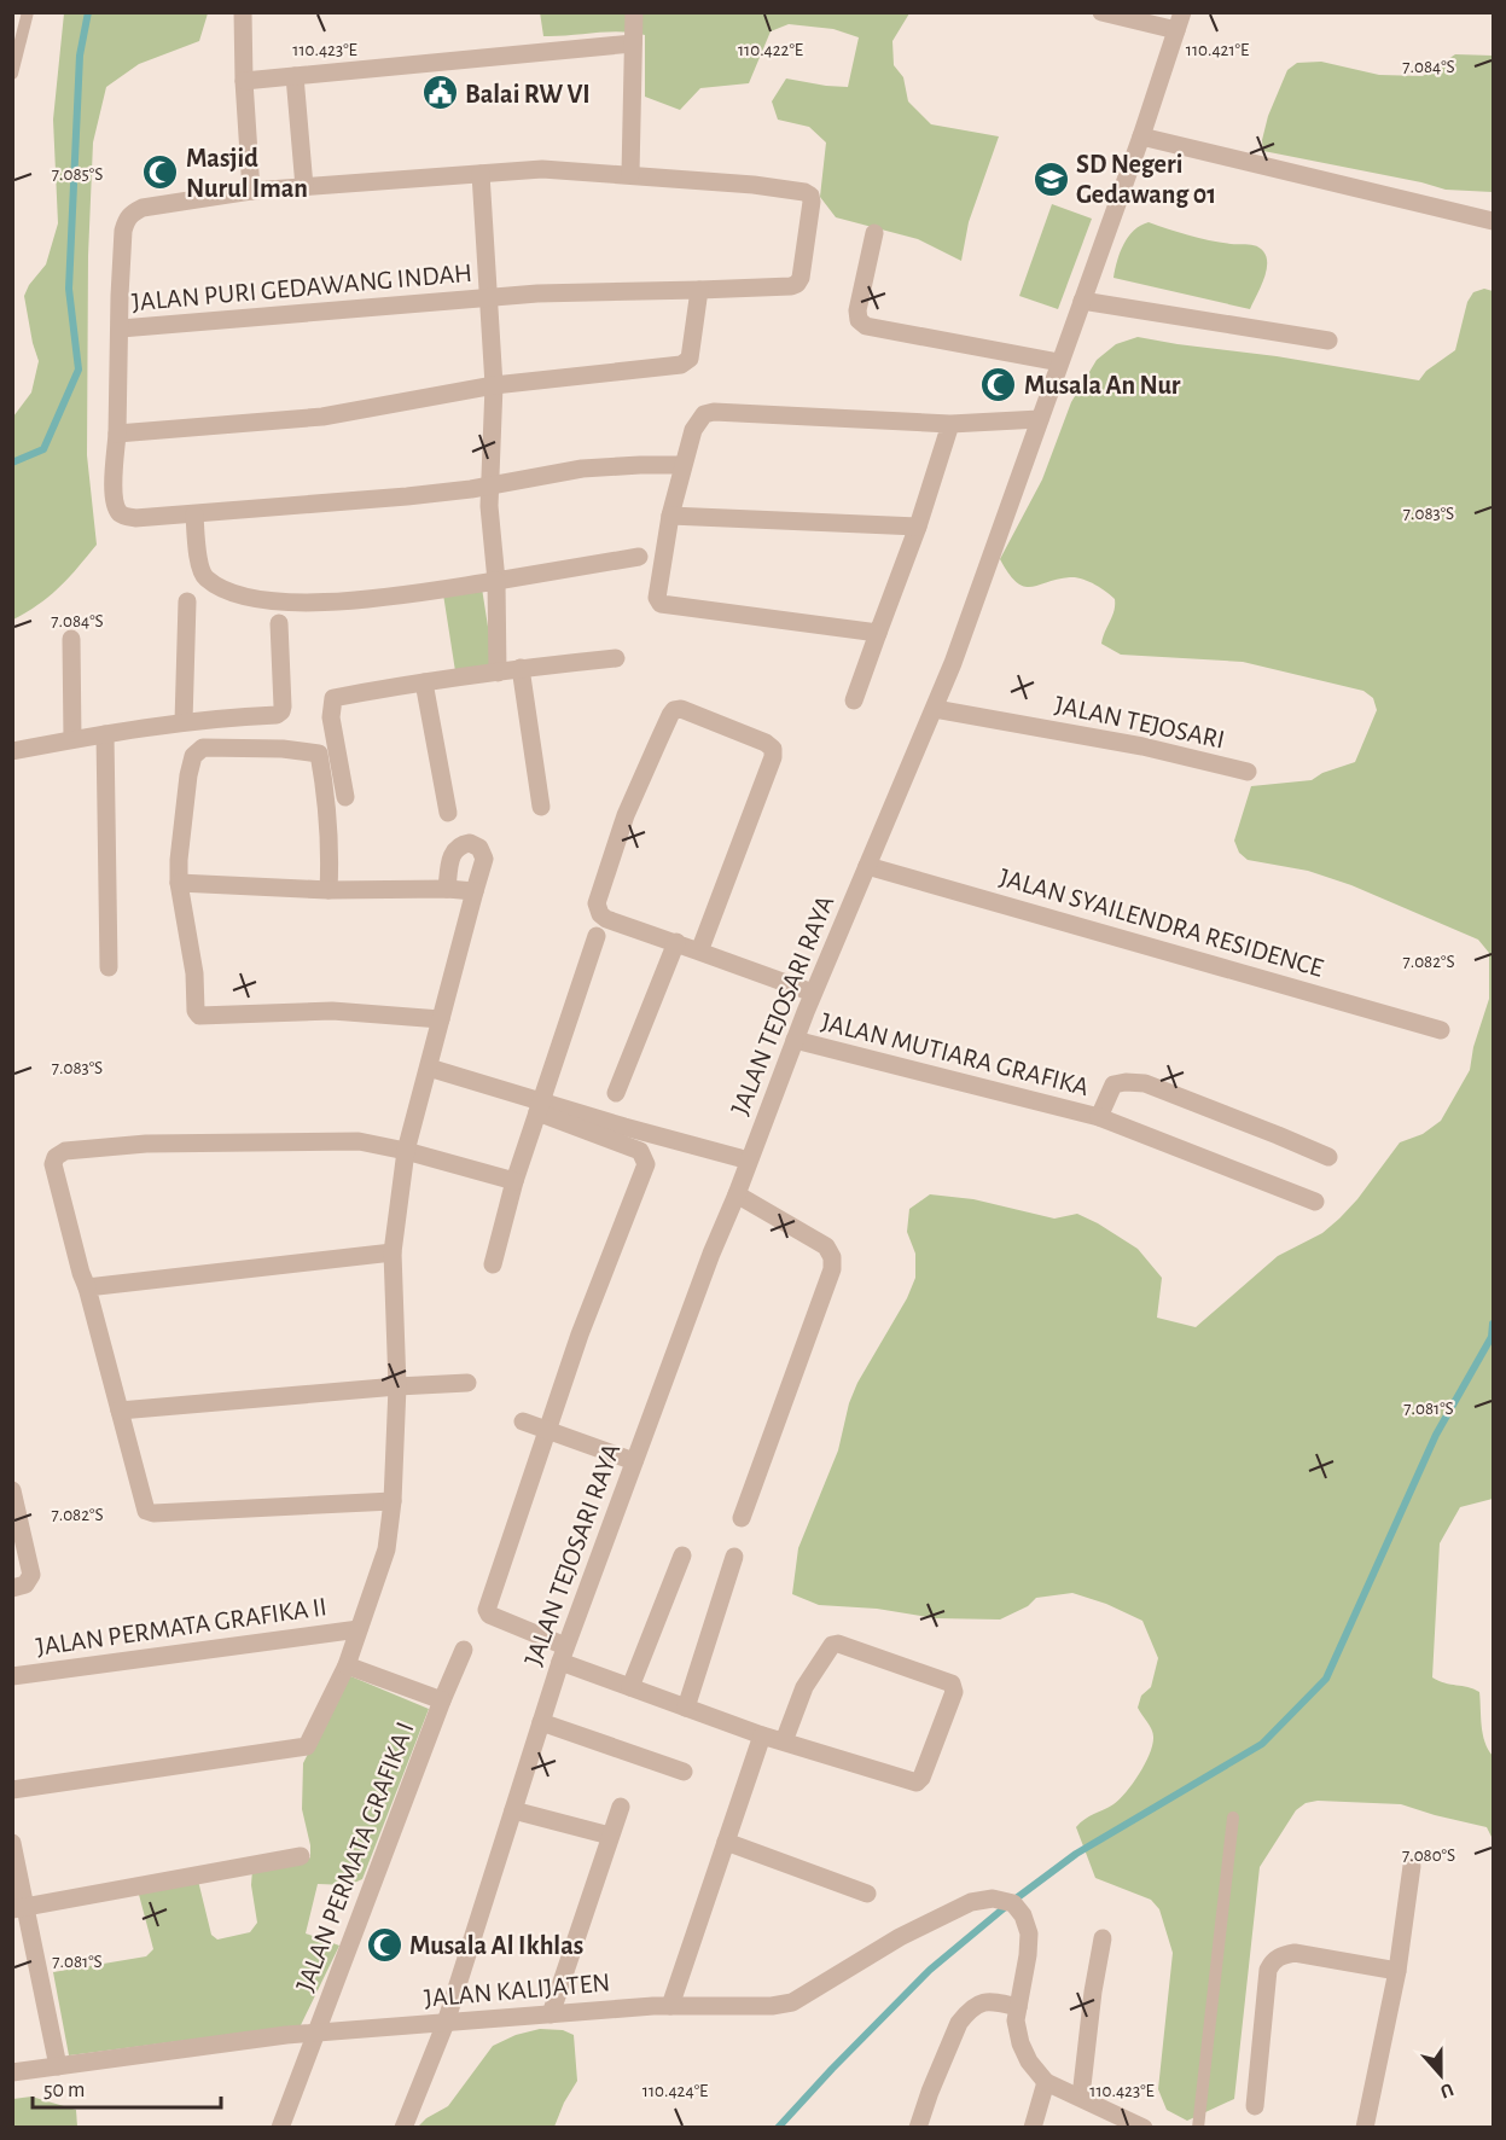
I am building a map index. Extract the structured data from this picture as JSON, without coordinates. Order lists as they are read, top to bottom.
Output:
{
  "streets": {
    "street": [
      "JALAN PURI GEDAWANG INDAH",
      "JALAN TEJOSARI",
      "JALAN SYAILENDRA RESIDENCE",
      "JALAN TEJOSARI RAYA",
      "JALAN MUTIARA GRAFIKA",
      "JALAN PERMATA GRAFIKA II",
      "JALAN PERMATA GRAFIKA I",
      "JALAN KALIJATEN"
    ]
  },
  "crossings": [
    ["JALAN TEJOSARI", "JALAN TEJOSARI RAYA"],
    ["JALAN SYAILENDRA RESIDENCE", "JALAN TEJOSARI RAYA"],
    ["JALAN TEJOSARI RAYA", "JALAN MUTIARA GRAFIKA"],
    ["JALAN TEJOSARI RAYA", "JALAN KALIJATEN"],
    ["JALAN PERMATA GRAFIKA I", "JALAN KALIJATEN"]
  ],
  "places": {
    "public building": ["Balai RW VI"],
    "mosque": ["Masjid Nurul Iman", "Musala An Nur", "Musala Al Ikhlas"],
    "school or university": ["SD Negeri Gedawang 01"]
  },
  "scale_bar": "50 m",
  "north": "bottom",
  "coordinates": [
    "110.423°E",
    "110.422°E",
    "110.421°E",
    "7.084°S",
    "7.085°S",
    "7.083°S",
    "7.082°S",
    "7.081°S",
    "7.080°S",
    "110.424°E"
  ]
}
